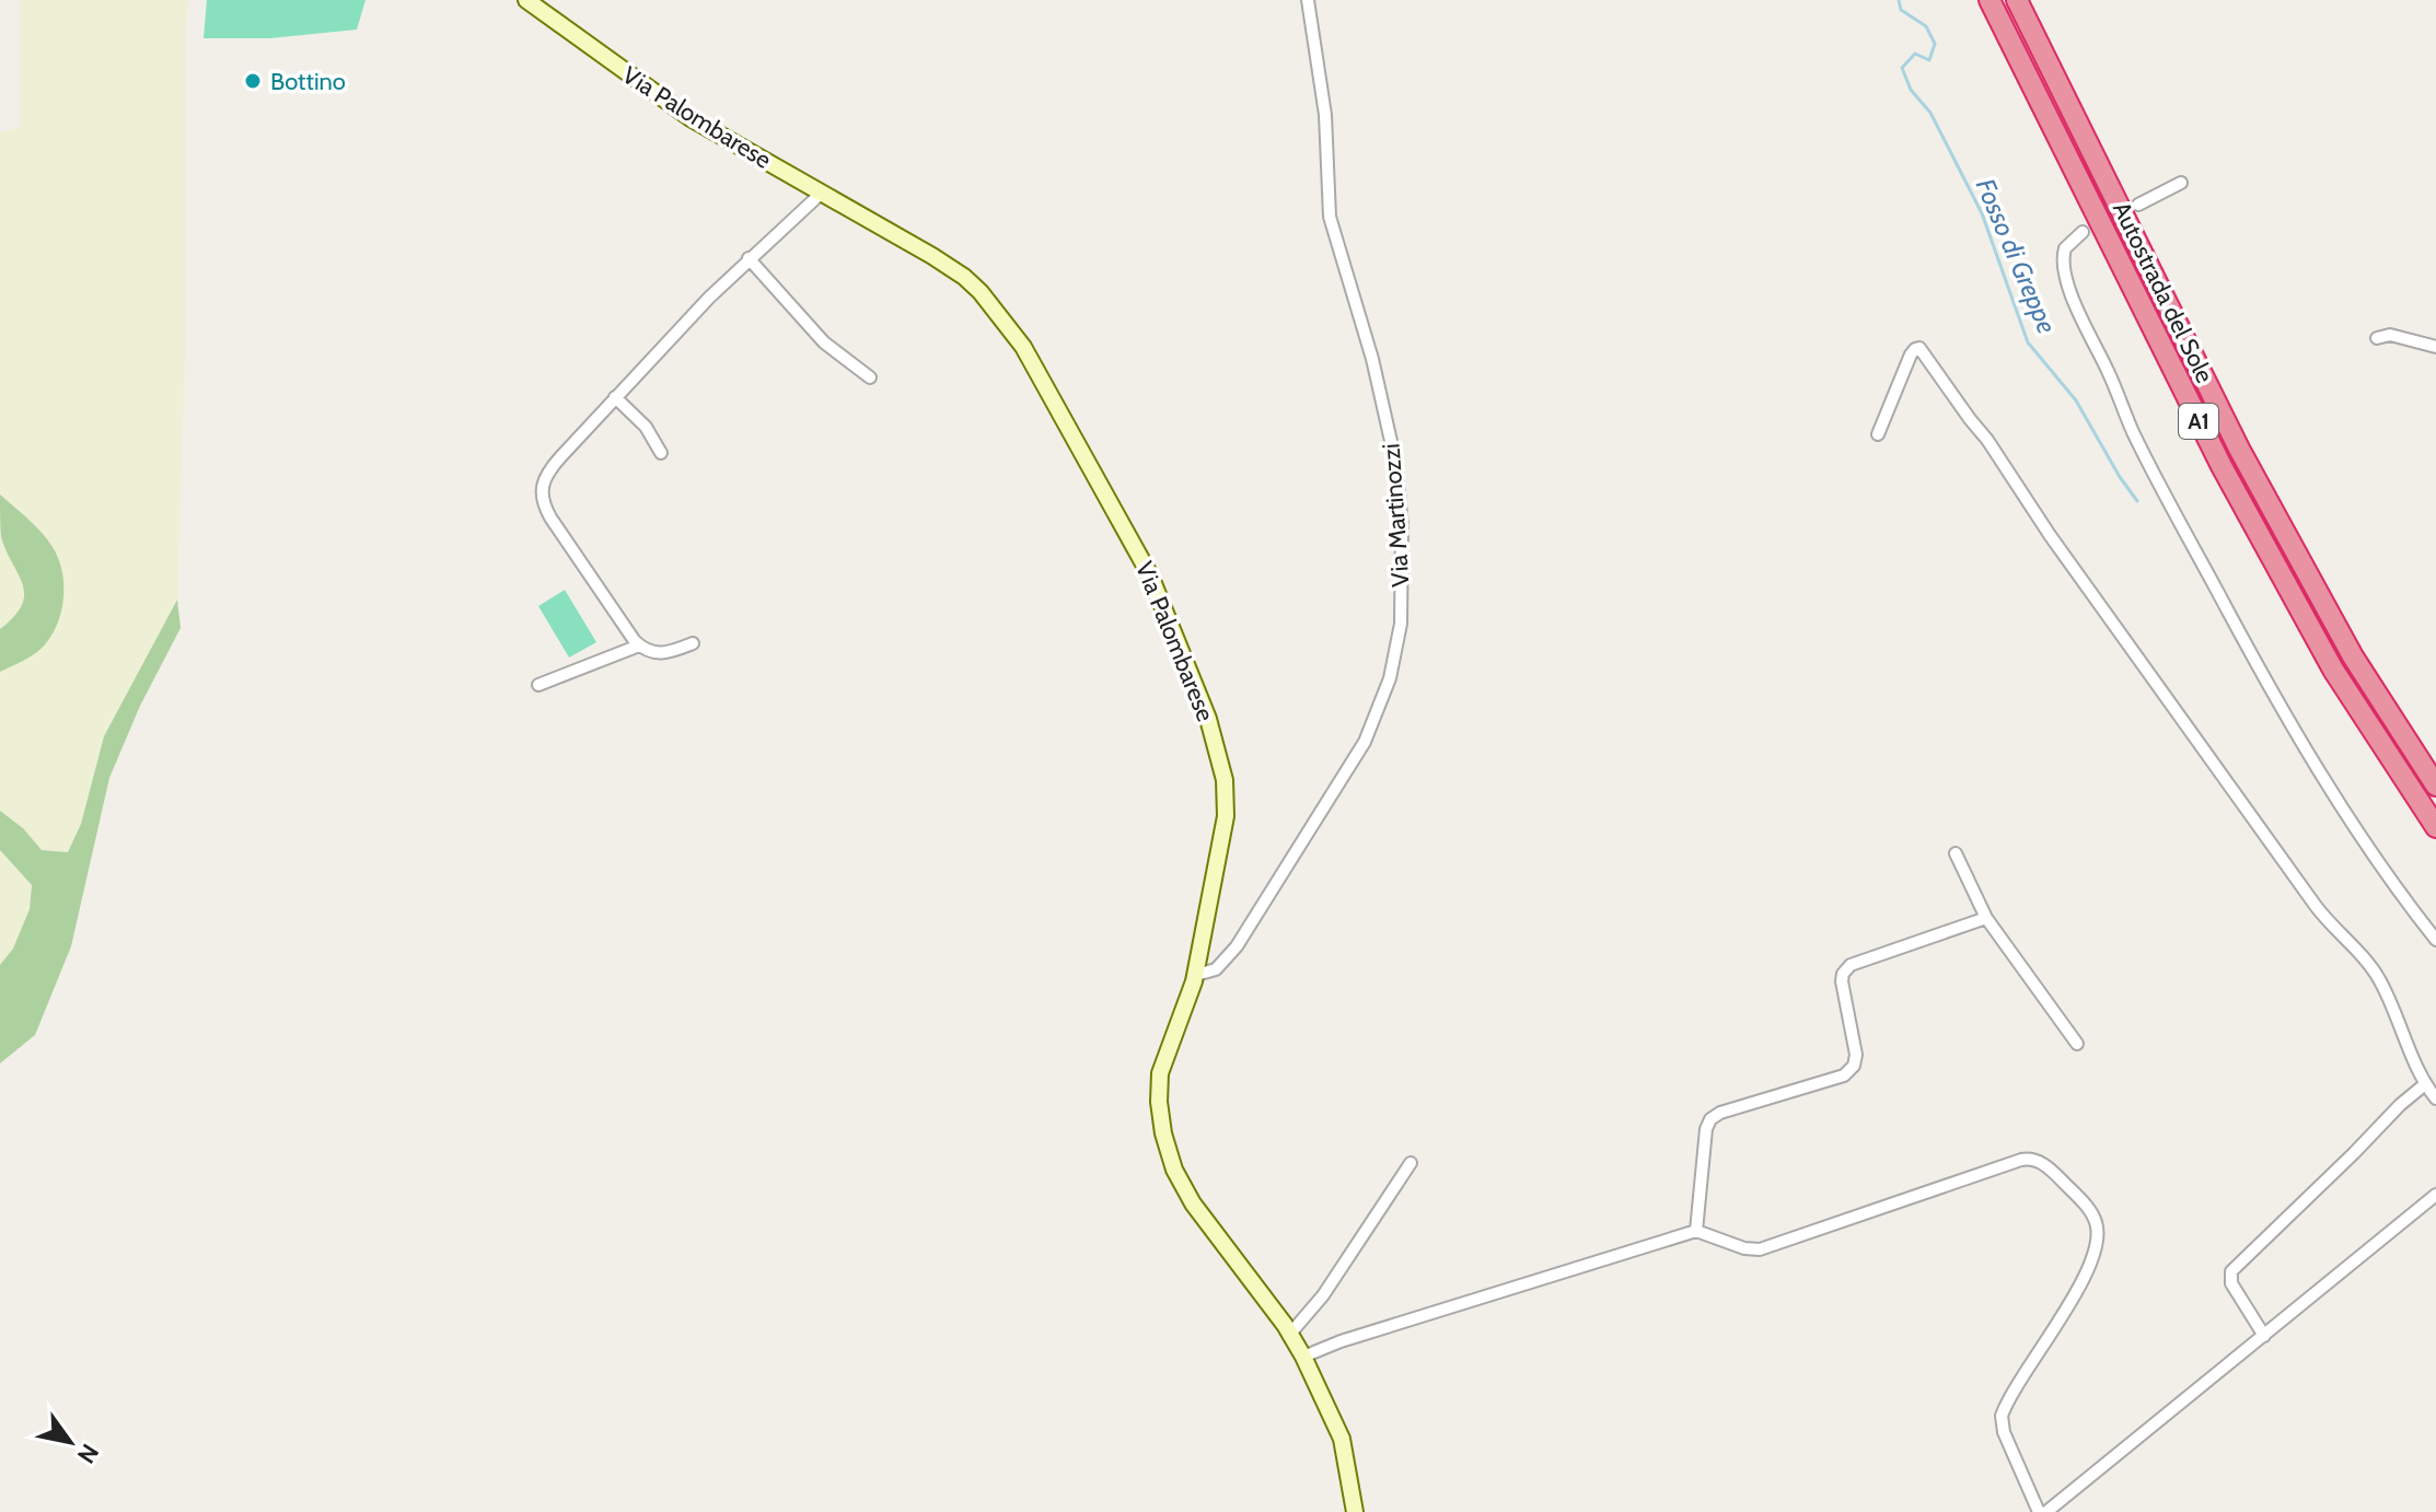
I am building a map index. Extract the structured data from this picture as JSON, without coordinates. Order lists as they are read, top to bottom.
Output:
{
  "streets": {
    "highway": ["Autostrada del Sole", "A1"],
    "main road": ["Via Palombarese"],
    "street": ["Via Martinozzi"]
  },
  "crossings": [
    ["Via Palombarese", "Via Martinozzi"]
  ],
  "water": ["Fosso di Greppe"],
  "places": ["Bottino"],
  "north": "bottom right"
}
